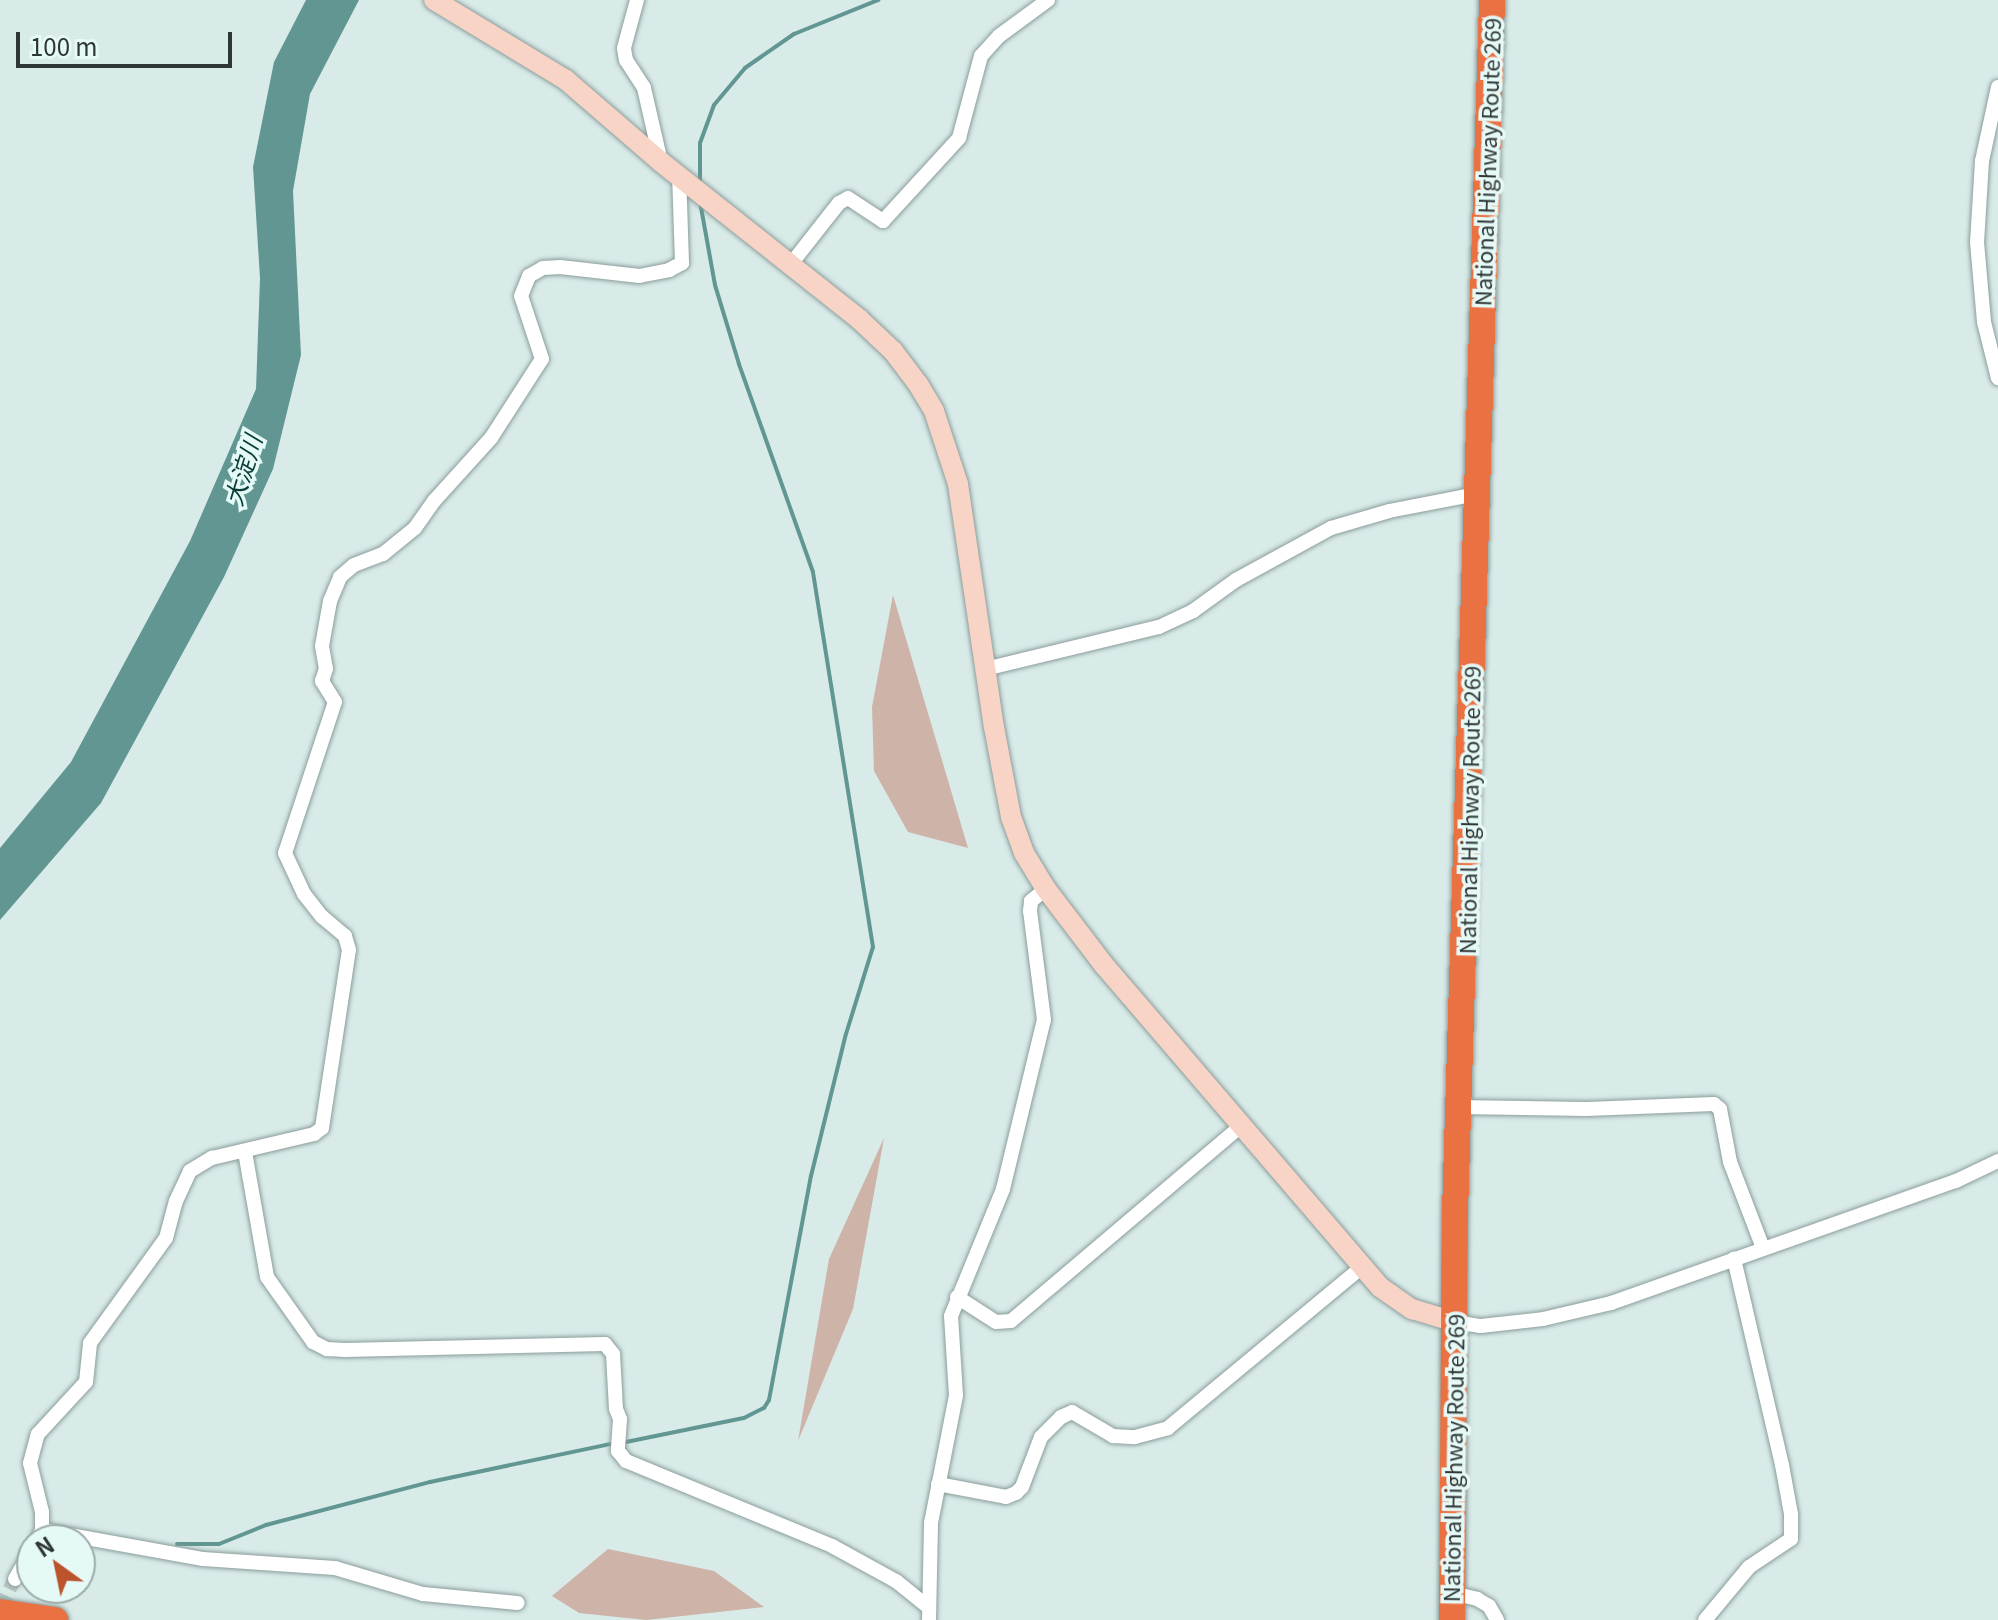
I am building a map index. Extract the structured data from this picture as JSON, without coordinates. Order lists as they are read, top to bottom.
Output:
{
  "streets": {
    "highway": ["National Highway Route 269"]
  },
  "water": ["大淀川"],
  "scale_bar": "100 m",
  "north": "top left"
}
